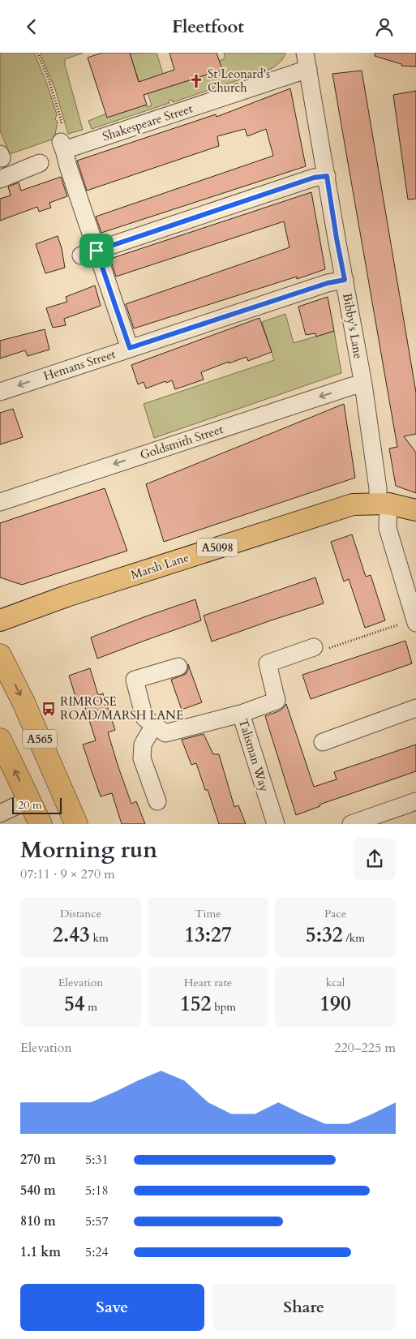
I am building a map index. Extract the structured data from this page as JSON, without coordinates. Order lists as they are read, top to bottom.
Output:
{
  "streets": {
    "highway": ["A565"],
    "main road": ["A5098", "Marsh Lane"],
    "street": [
      "Shakespeare Street",
      "Bibby's Lane",
      "Hemans Street",
      "Goldsmith Street",
      "Talisman Way"
    ]
  },
  "crossings": [
    ["Shakespeare Street", "Bibby's Lane"],
    ["Bibby's Lane", "Hemans Street"],
    ["Bibby's Lane", "Goldsmith Street"],
    ["Bibby's Lane", "Marsh Lane"]
  ],
  "one_way": ["Hemans Street", "Goldsmith Street"],
  "places": {
    "church": ["St Leonard's Church"],
    "bus stop": ["RIMROSE ROAD/MARSH LANE"]
  },
  "scale_bar": "20 m",
  "page": {
    "header": "Fleetfoot",
    "scale": "20 m",
    "heading": ["Morning run", "07:11 · 9 × 270 m"],
    "stats": [
      ["Distance", "2.43 km"],
      ["Time", "13:27"],
      ["Pace", "5:32 /km"],
      ["Elevation", "54 m"],
      ["Heart rate", "152 bpm"],
      ["kcal", "190"]
    ],
    "chart": ["Elevation", "220–225 m"],
    "list": [
      {
        "name": "270 m",
        "note": "5:31"
      },
      {
        "name": "540 m",
        "note": "5:18"
      },
      {
        "name": "810 m",
        "note": "5:57"
      },
      {
        "name": "1.1 km",
        "note": "5:24"
      }
    ],
    "buttons": ["Save", "Share"]
  }
}
